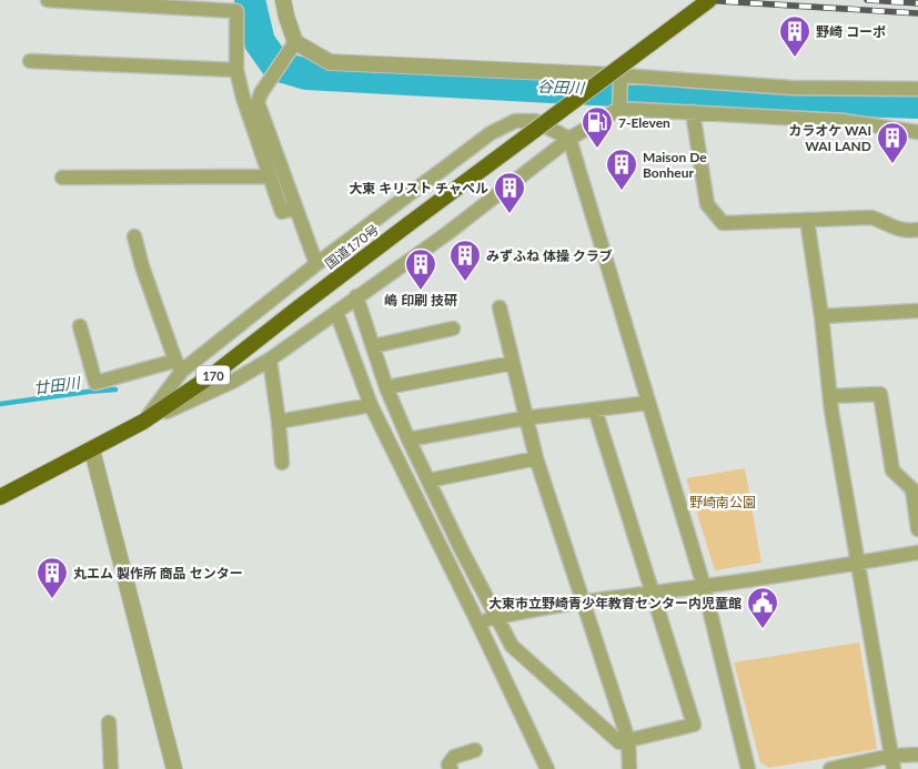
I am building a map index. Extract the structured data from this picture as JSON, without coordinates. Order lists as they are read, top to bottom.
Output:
{
  "streets": {
    "highway": ["国道170号", "170"]
  },
  "water": ["谷田川", "廿田川"],
  "parks": ["野崎南公園"],
  "places": {
    "building": [
      "野崎 コーポ",
      "カラオケ WAI WAI LAND",
      "Maison De Bonheur",
      "大東 キリスト チャペル",
      "みずふね 体操 クラブ",
      "嶋 印刷 技研",
      "丸エム 製作所 商品 センター"
    ],
    "fuel station": ["7-Eleven"],
    "public building": ["大東市立野崎青少年教育センター内児童館"]
  }
}
